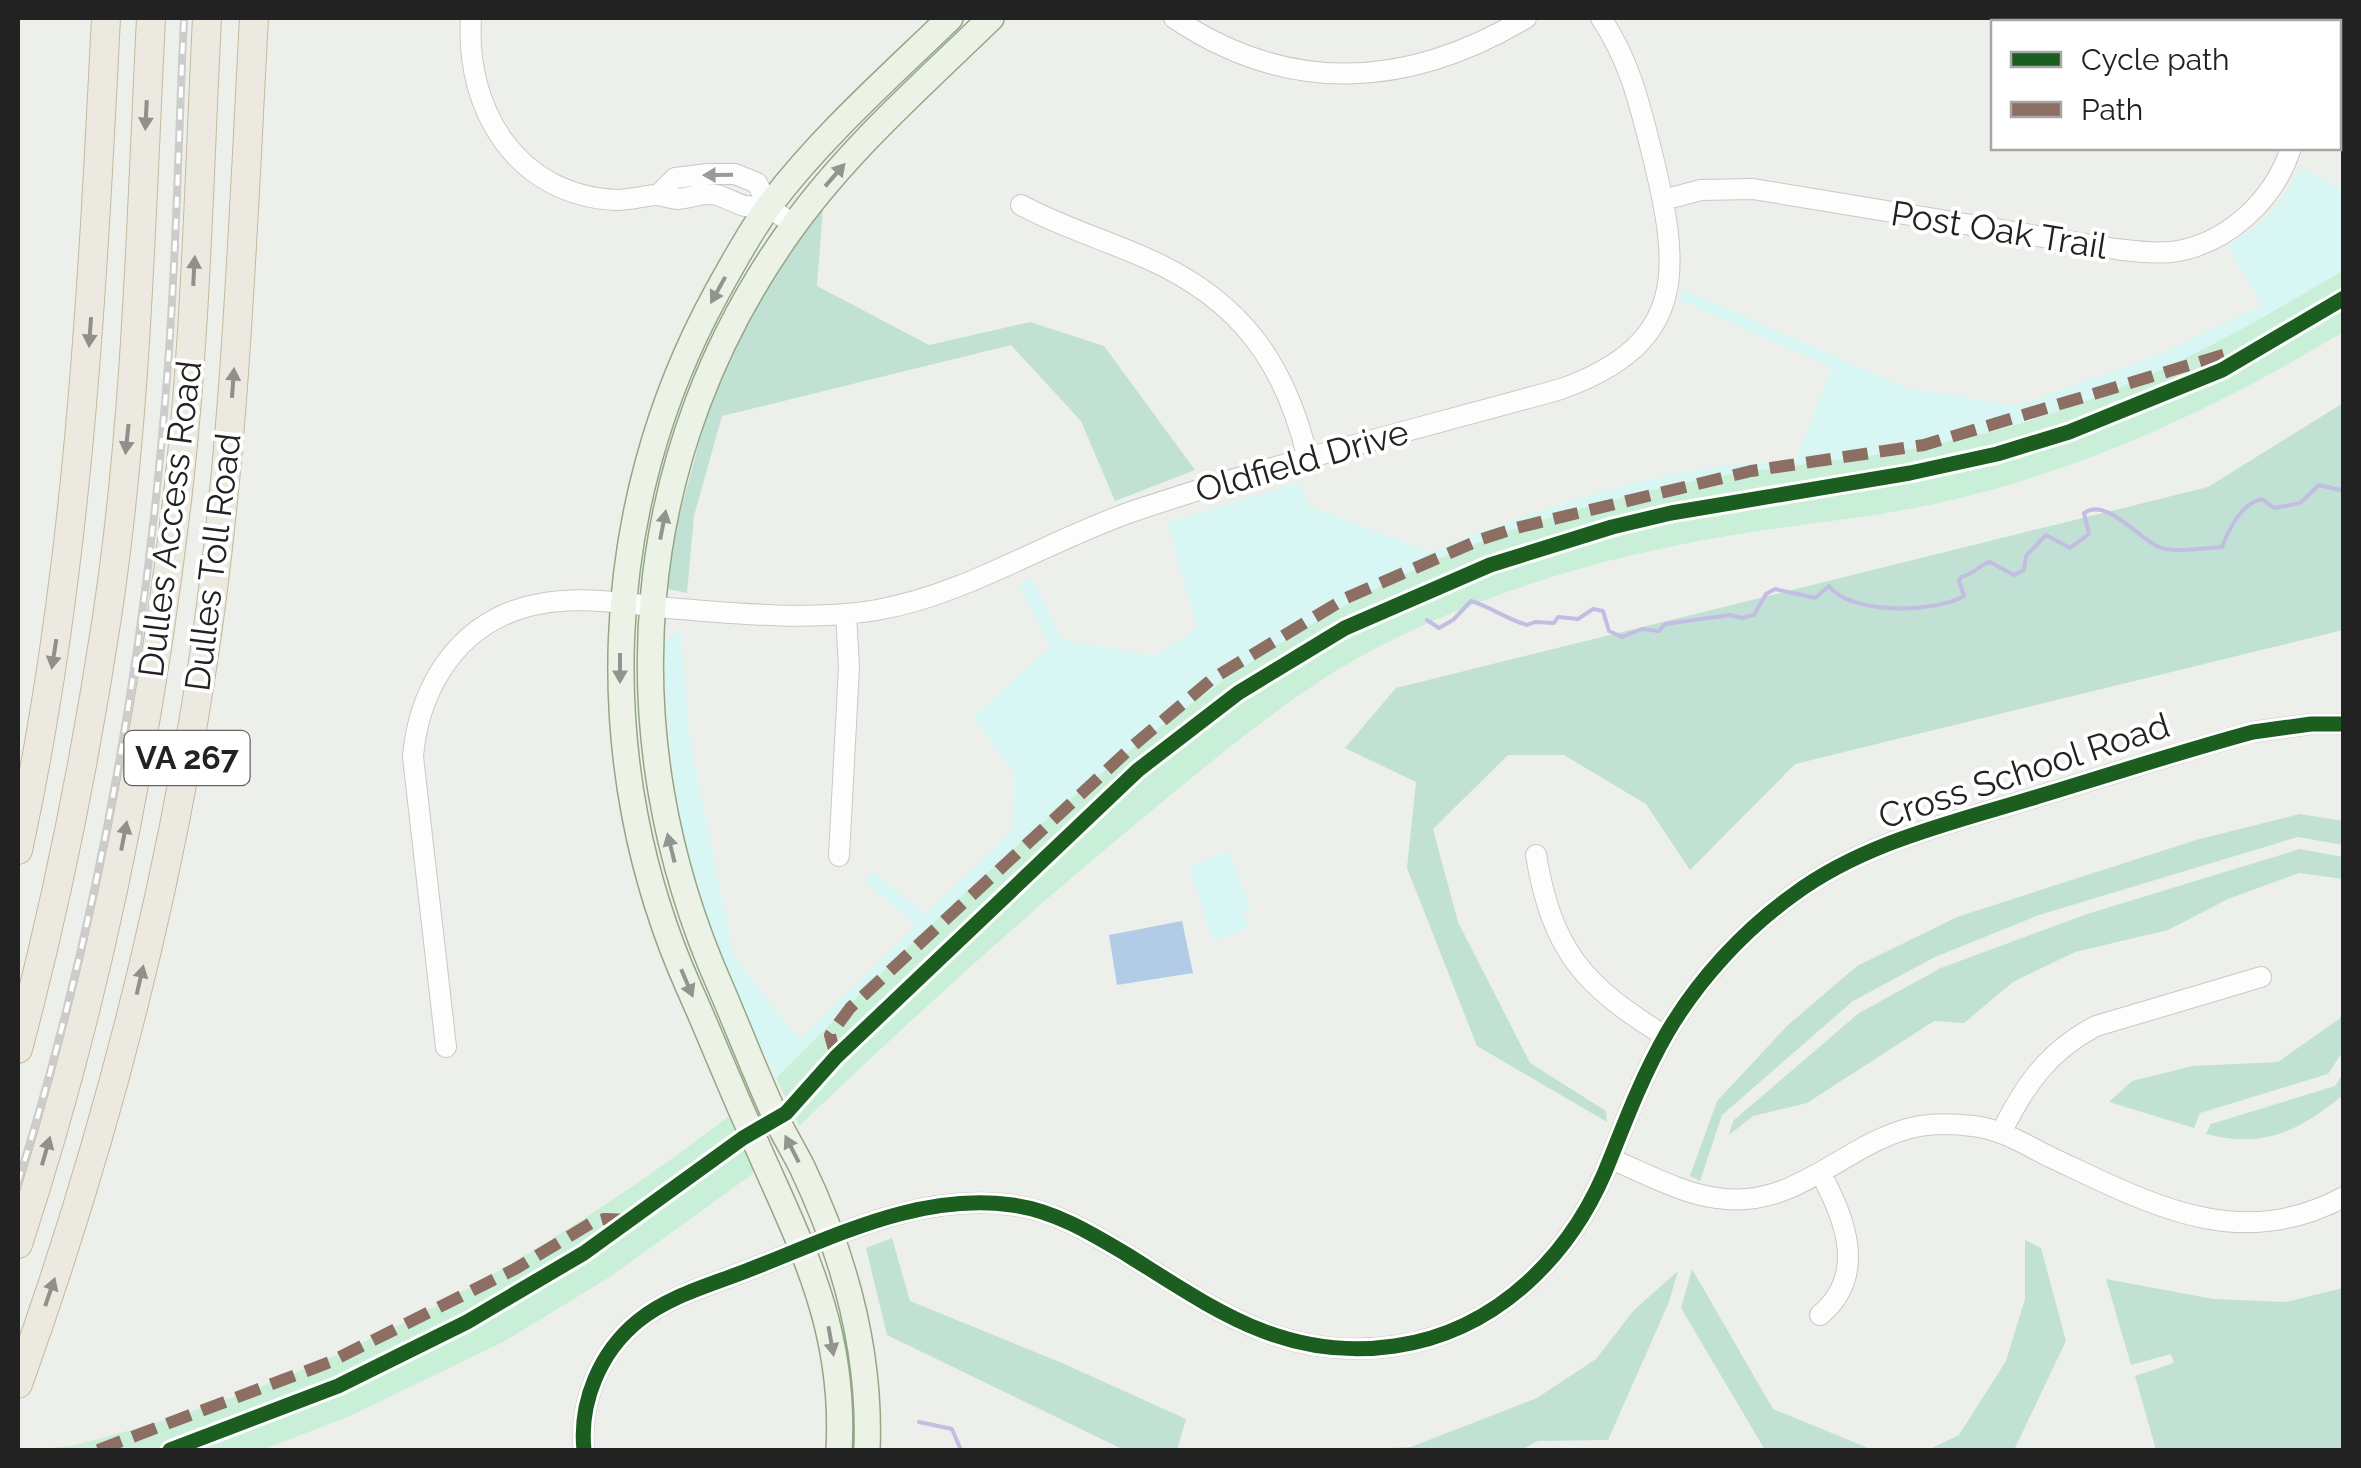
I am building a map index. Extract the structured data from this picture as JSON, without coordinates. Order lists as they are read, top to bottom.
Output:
{
  "streets": {
    "highway": ["Dulles Access Road", "Dulles Toll Road", "VA 267"],
    "street": ["Post Oak Trail", "Oldfield Drive", "Cross School Road"]
  },
  "crossings": [
    ["Post Oak Trail", "Oldfield Drive"]
  ],
  "legend": ["Cycle path", "Path"]
}
